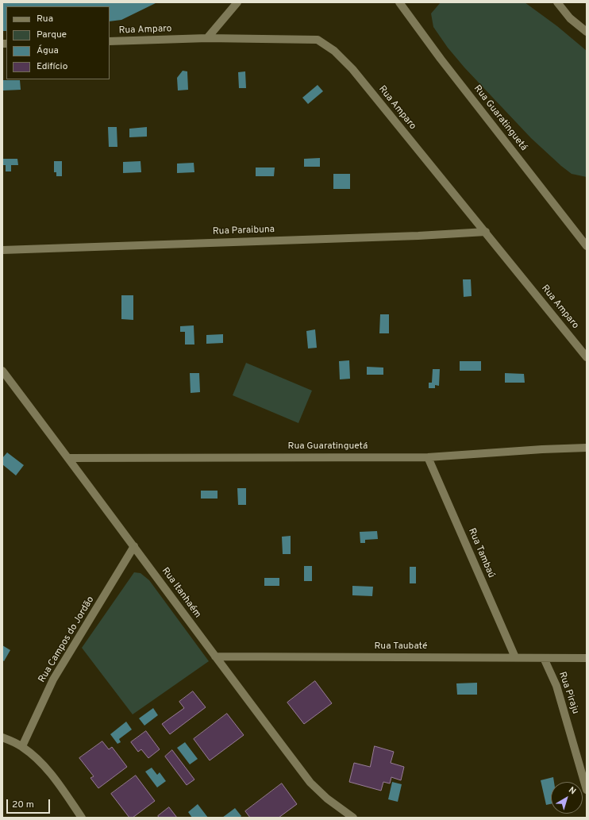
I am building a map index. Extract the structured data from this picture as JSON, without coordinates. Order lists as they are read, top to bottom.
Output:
{
  "streets": {
    "street": [
      "Rua Amparo",
      "Rua Guaratinguetá",
      "Rua Paraibuna",
      "Rua Tambaú",
      "Rua Itanhaém",
      "Rua Campos do Jordão",
      "Rua Taubaté",
      "Rua Piraju"
    ]
  },
  "crossings": [
    ["Rua Amparo", "Rua Paraibuna"],
    ["Rua Guaratinguetá", "Rua Tambaú"],
    ["Rua Guaratinguetá", "Rua Itanhaém"],
    ["Rua Tambaú", "Rua Taubaté"],
    ["Rua Itanhaém", "Rua Campos do Jordão"],
    ["Rua Itanhaém", "Rua Taubaté"],
    ["Rua Taubaté", "Rua Piraju"]
  ],
  "legend": [
    "Rua",
    "Parque",
    "Água",
    "Edifício"
  ],
  "scale_bar": "20 m",
  "north": "top right"
}
